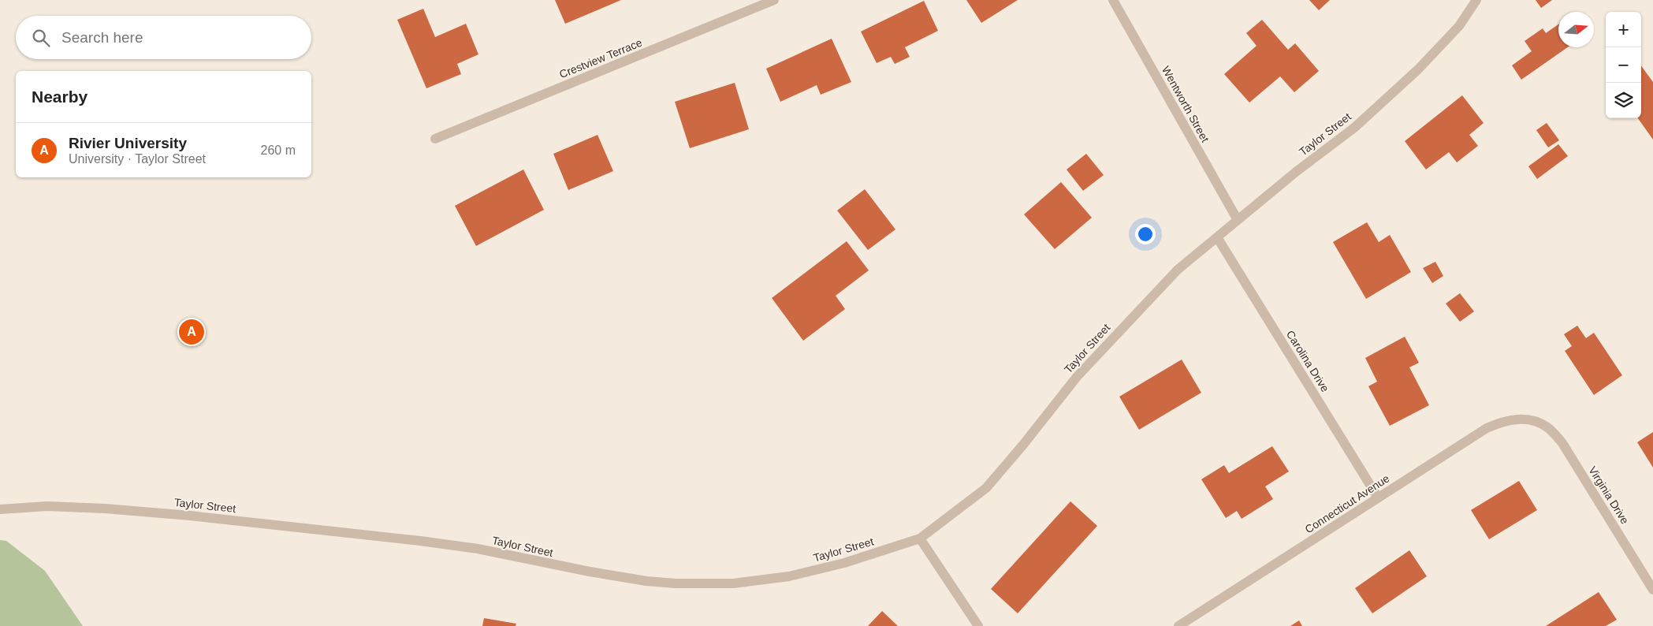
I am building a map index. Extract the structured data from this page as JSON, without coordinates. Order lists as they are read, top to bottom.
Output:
{
  "streets": {
    "street": [
      "Crestview Terrace",
      "Wentworth Street",
      "Taylor Street",
      "Carolina Drive",
      "Virginia Drive",
      "Connecticut Avenue"
    ]
  },
  "crossings": [
    ["Wentworth Street", "Taylor Street"],
    ["Taylor Street", "Carolina Drive"],
    ["Carolina Drive", "Connecticut Avenue"],
    ["Virginia Drive", "Connecticut Avenue"]
  ],
  "north": "right",
  "page": {
    "map_buttons": ["+", "−"],
    "search": "Search here",
    "heading": "Nearby",
    "list": [
      {
        "mark": "A",
        "name": "Rivier University",
        "note": "University · Taylor Street",
        "value": "260 m"
      }
    ],
    "pins": "A"
  }
}
